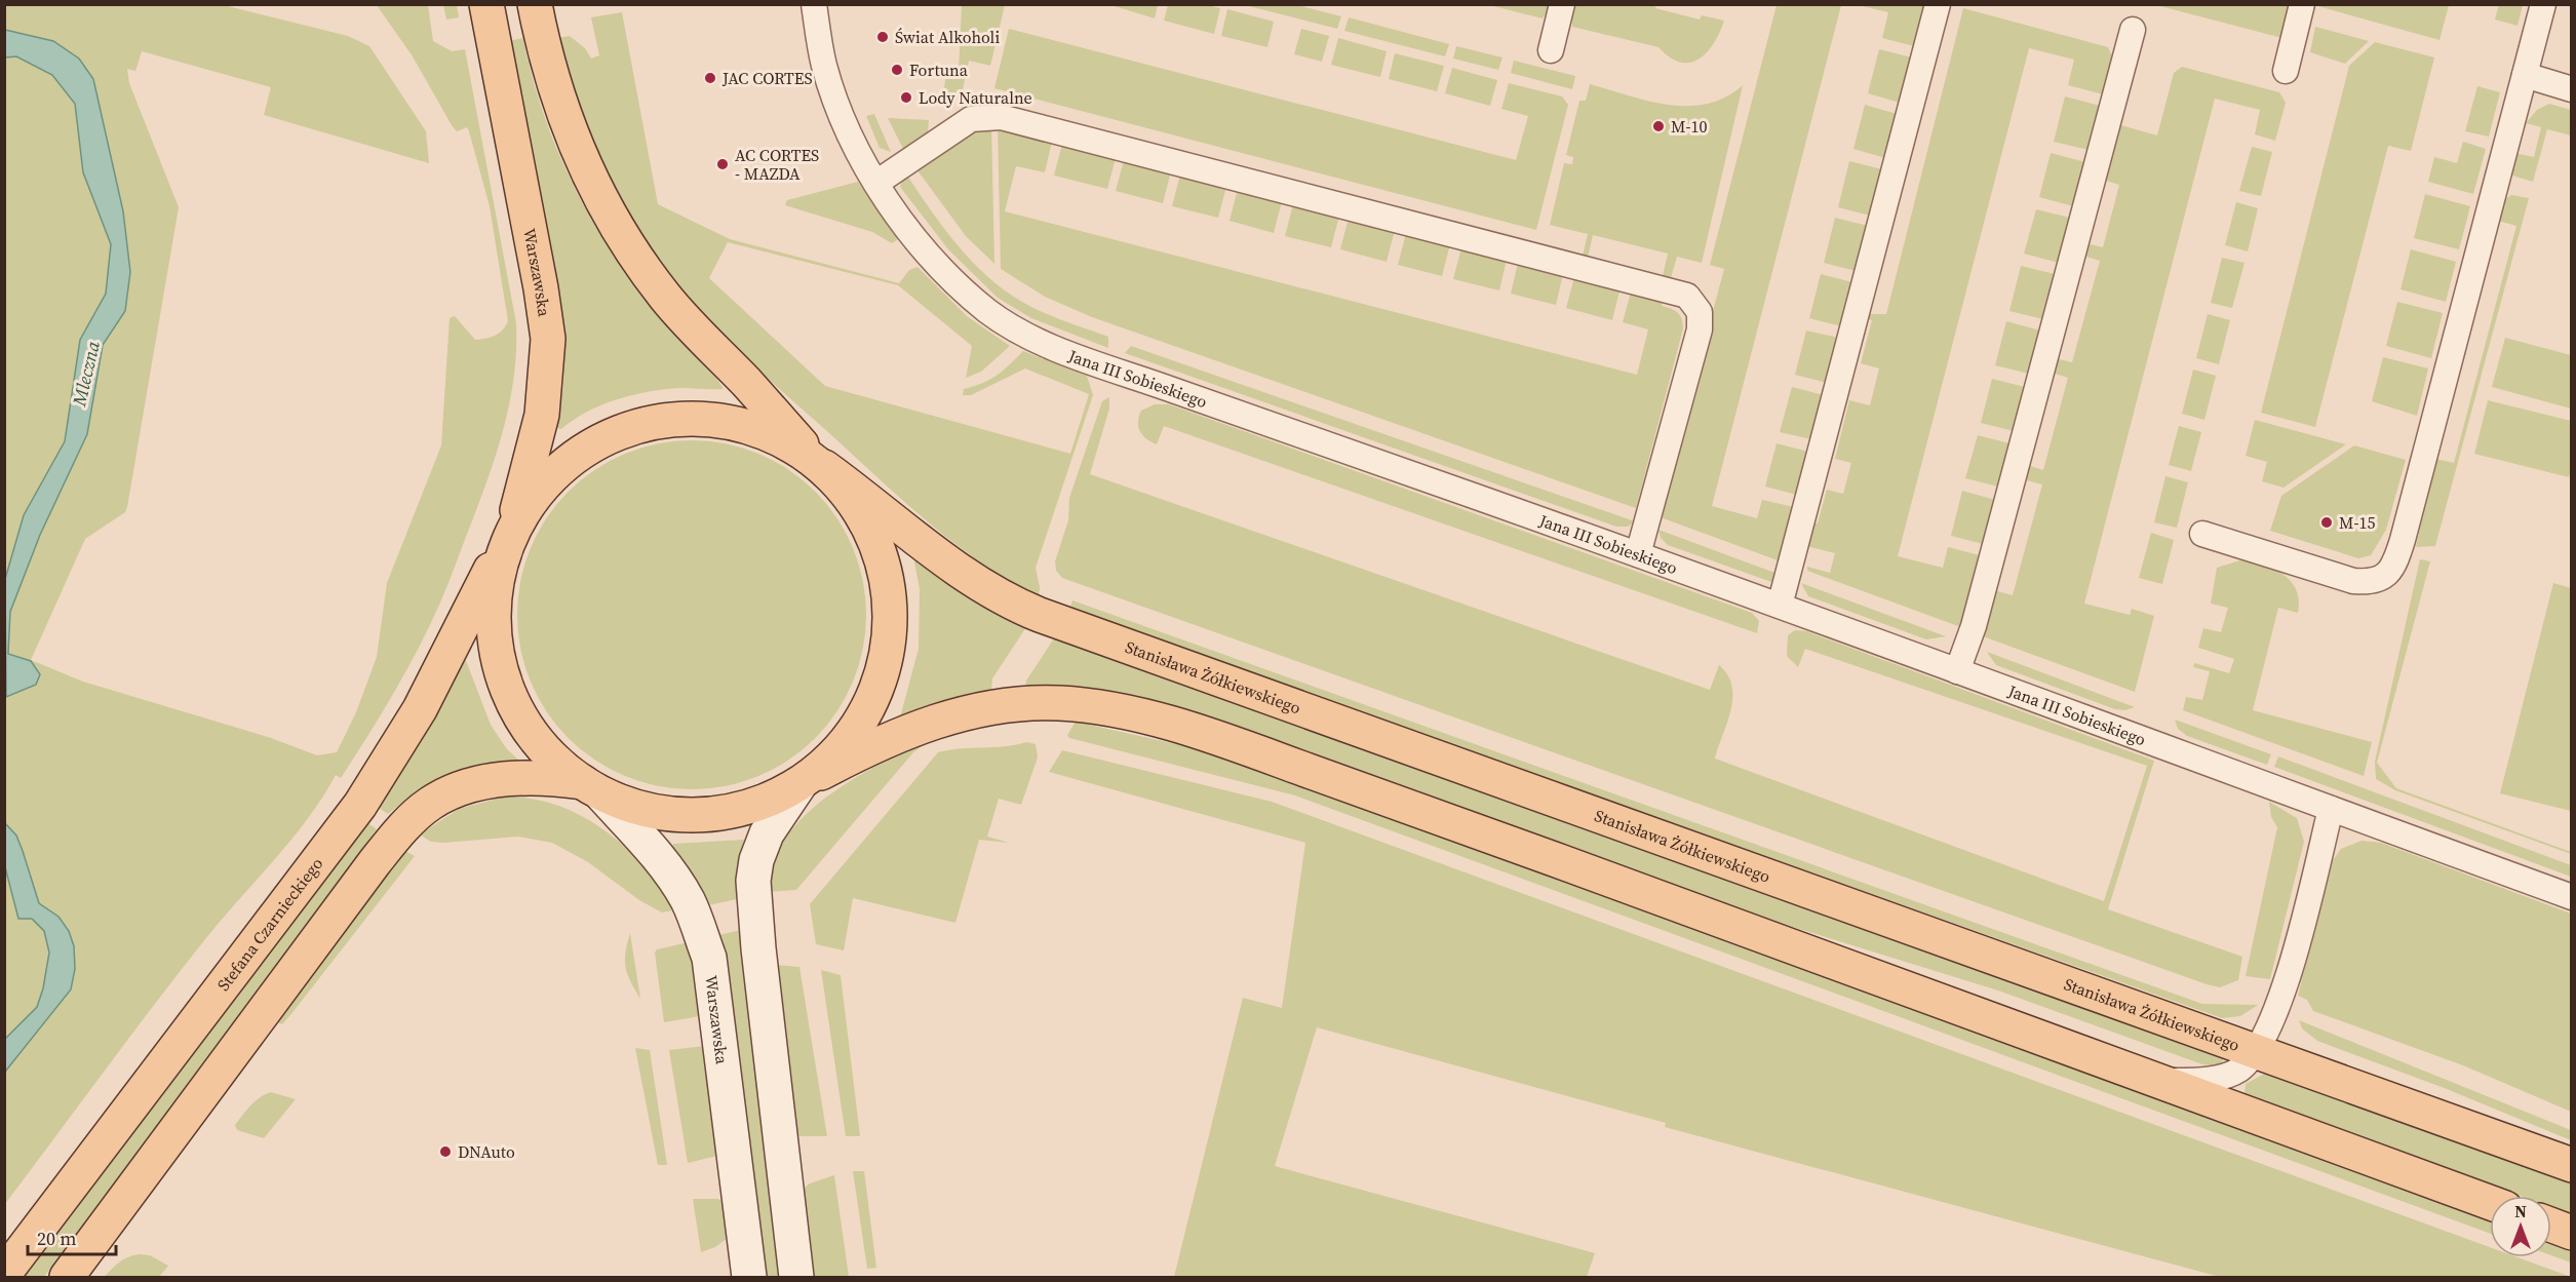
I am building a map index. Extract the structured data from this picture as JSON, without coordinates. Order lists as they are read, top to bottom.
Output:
{
  "streets": {
    "main road": ["Warszawska", "Stanisława Żółkiewskiego", "Stefana Czarnieckiego"],
    "street": ["Jana III Sobieskiego"]
  },
  "crossings": [
    ["Warszawska", "Stefana Czarnieckiego"]
  ],
  "water": ["Mleczna"],
  "places": [
    "Świat Alkoholi",
    "Fortuna",
    "JAC CORTES",
    "Lody Naturalne",
    "M-10",
    "AC CORTES - MAZDA",
    "M-15",
    "DNAuto"
  ],
  "scale_bar": "20 m",
  "north": "top"
}
